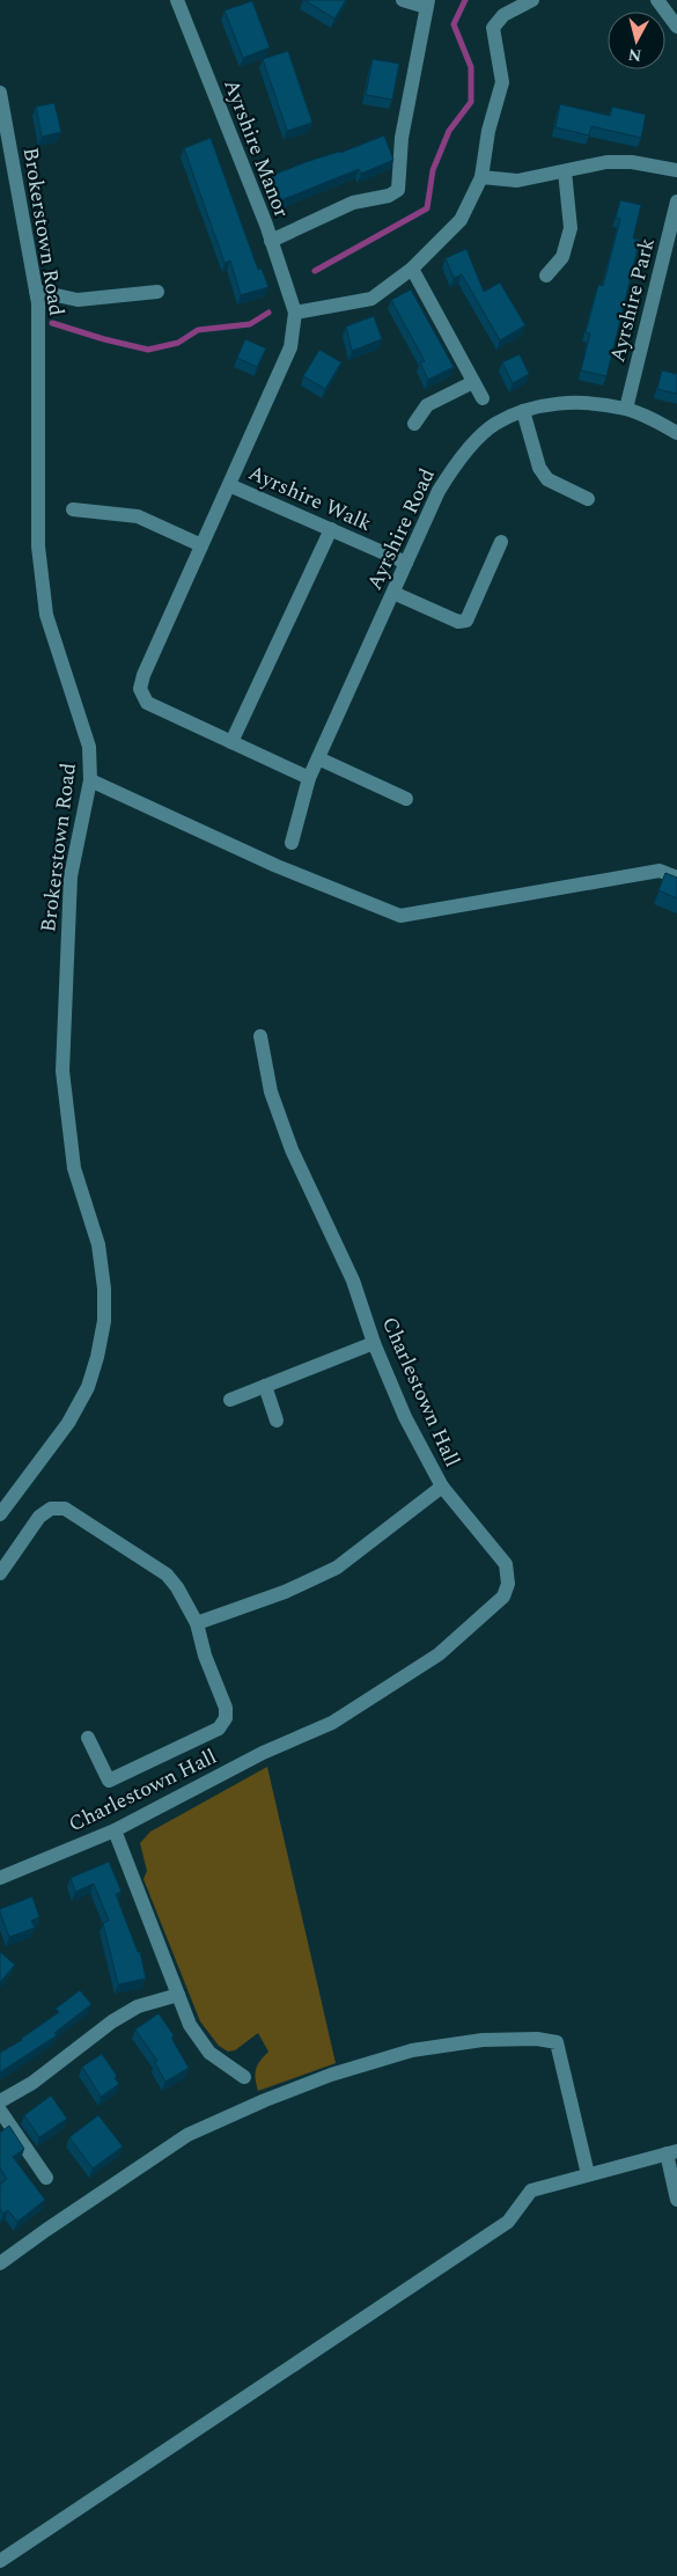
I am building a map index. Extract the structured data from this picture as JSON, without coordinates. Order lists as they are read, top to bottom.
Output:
{
  "streets": {
    "street": [
      "Ayrshire Manor",
      "Brokerstown Road",
      "Ayrshire Park",
      "Ayrshire Walk",
      "Ayrshire Road",
      "Charlestown Hall"
    ]
  },
  "crossings": [
    ["Ayrshire Park", "Ayrshire Road"],
    ["Ayrshire Walk", "Ayrshire Road"]
  ],
  "north": "bottom"
}
